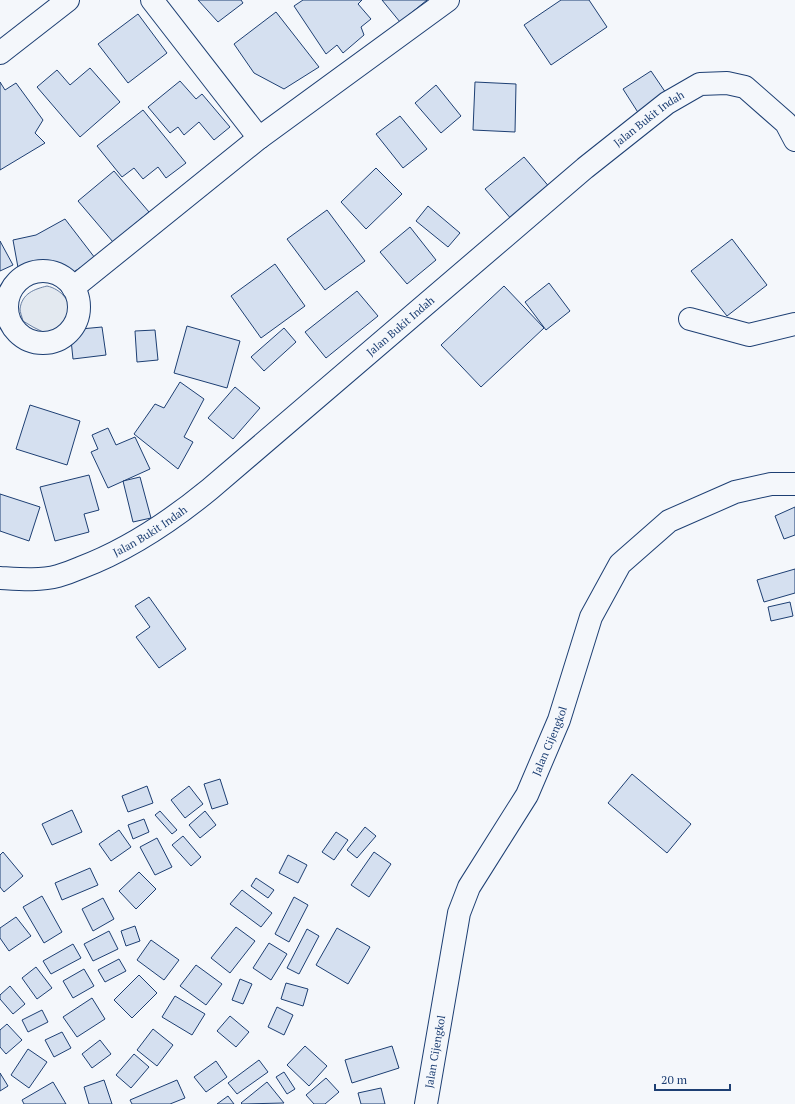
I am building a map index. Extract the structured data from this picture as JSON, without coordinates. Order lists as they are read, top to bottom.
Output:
{
  "streets": {
    "street": ["Jalan Bukit Indah", "Jalan Cijengkol"]
  },
  "scale_bar": "20 m"
}
